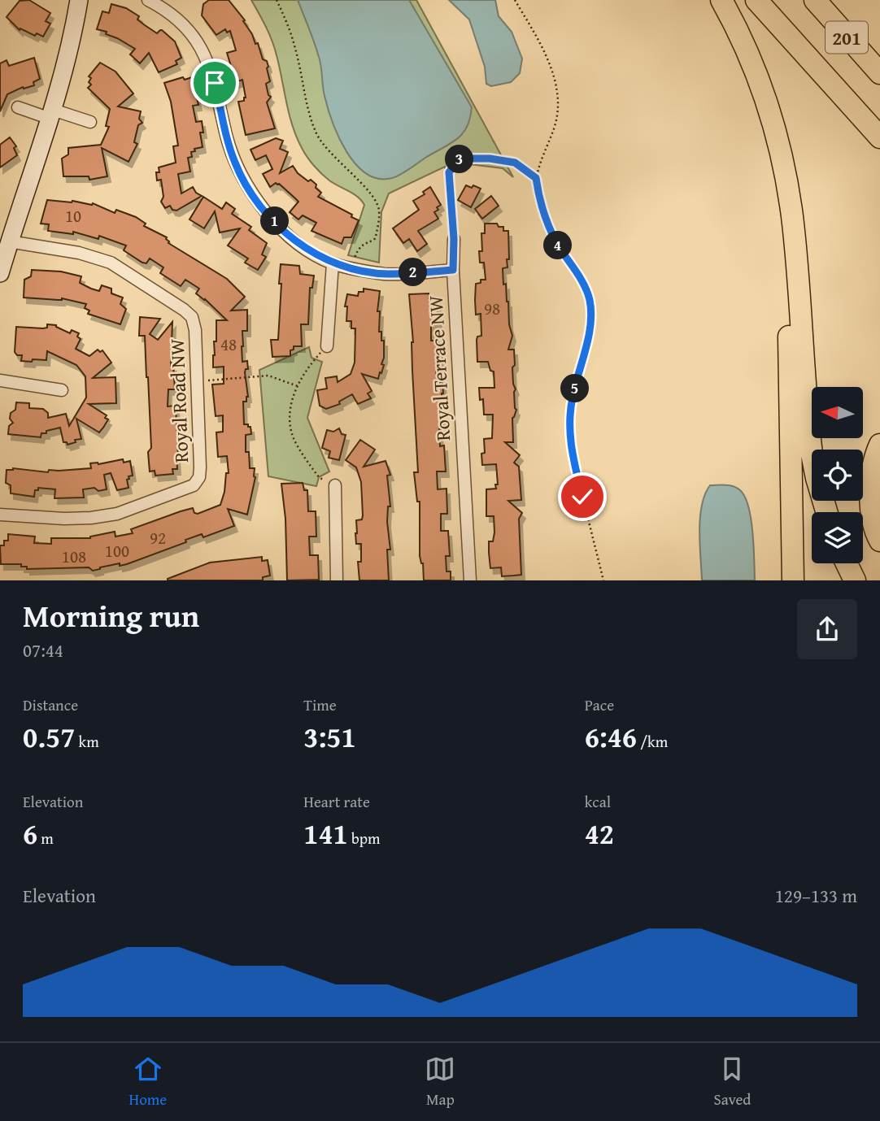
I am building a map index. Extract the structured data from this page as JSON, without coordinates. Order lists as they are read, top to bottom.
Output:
{
  "streets": {
    "highway": ["201"],
    "street": ["Royal Terrace NW", "Royal Road NW"]
  },
  "house_numbers": [
    "10",
    "98",
    "48",
    "92",
    "100",
    "108"
  ],
  "north": "left",
  "page": {
    "pins": [
      "3",
      "1",
      "4",
      "2",
      "5"
    ],
    "heading": ["Morning run", "07:44"],
    "stats": [
      ["Distance", "0.57 km"],
      ["Time", "3:51"],
      ["Pace", "6:46 /km"],
      ["Elevation", "6 m"],
      ["Heart rate", "141 bpm"],
      ["kcal", "42"]
    ],
    "chart": ["Elevation", "129–133 m"],
    "tabs": ["Home", "Map", "Saved"]
  }
}
